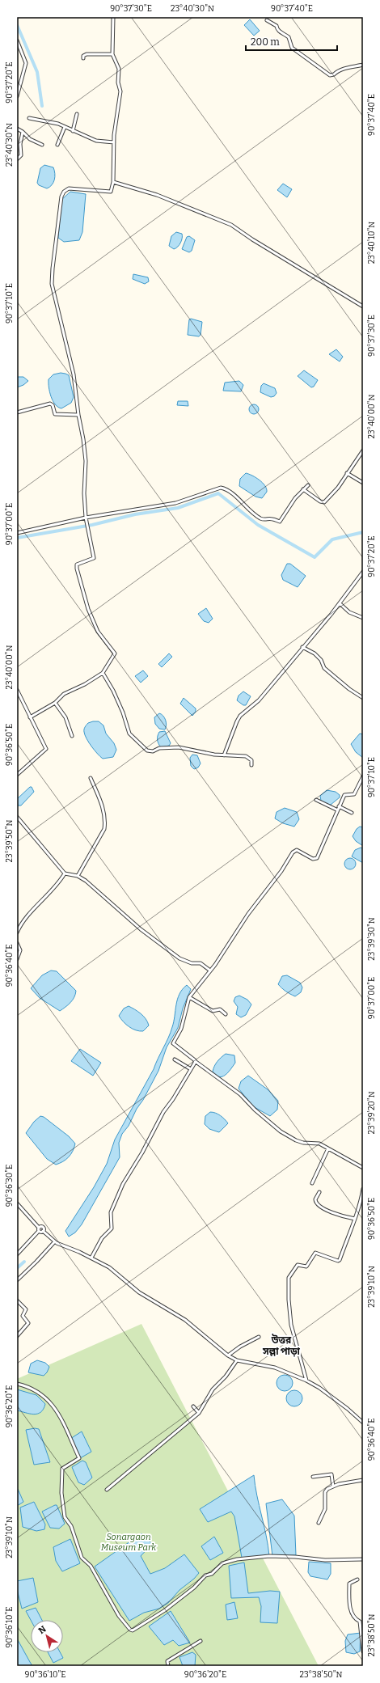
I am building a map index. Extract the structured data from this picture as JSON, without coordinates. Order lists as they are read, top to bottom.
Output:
{
  "districts": ["উত্তর সল্লা পাড়া"],
  "parks": ["Sonargaon Museum Park"],
  "scale_bar": "200 m",
  "north": "top left",
  "coordinates": [
    "90°37'30\"E",
    "23°40'30\"N",
    "90°37'40\"E",
    "90°37'20\"E",
    "23°40'10\"N",
    "90°37'10\"E",
    "23°40'00\"N",
    "90°37'00\"E",
    "90°36'50\"E",
    "23°39'50\"N",
    "23°39'30\"N",
    "90°36'40\"E",
    "23°39'20\"N",
    "90°36'30\"E",
    "23°39'10\"N",
    "90°36'20\"E",
    "90°36'10\"E",
    "23°38'50\"N"
  ]
}
